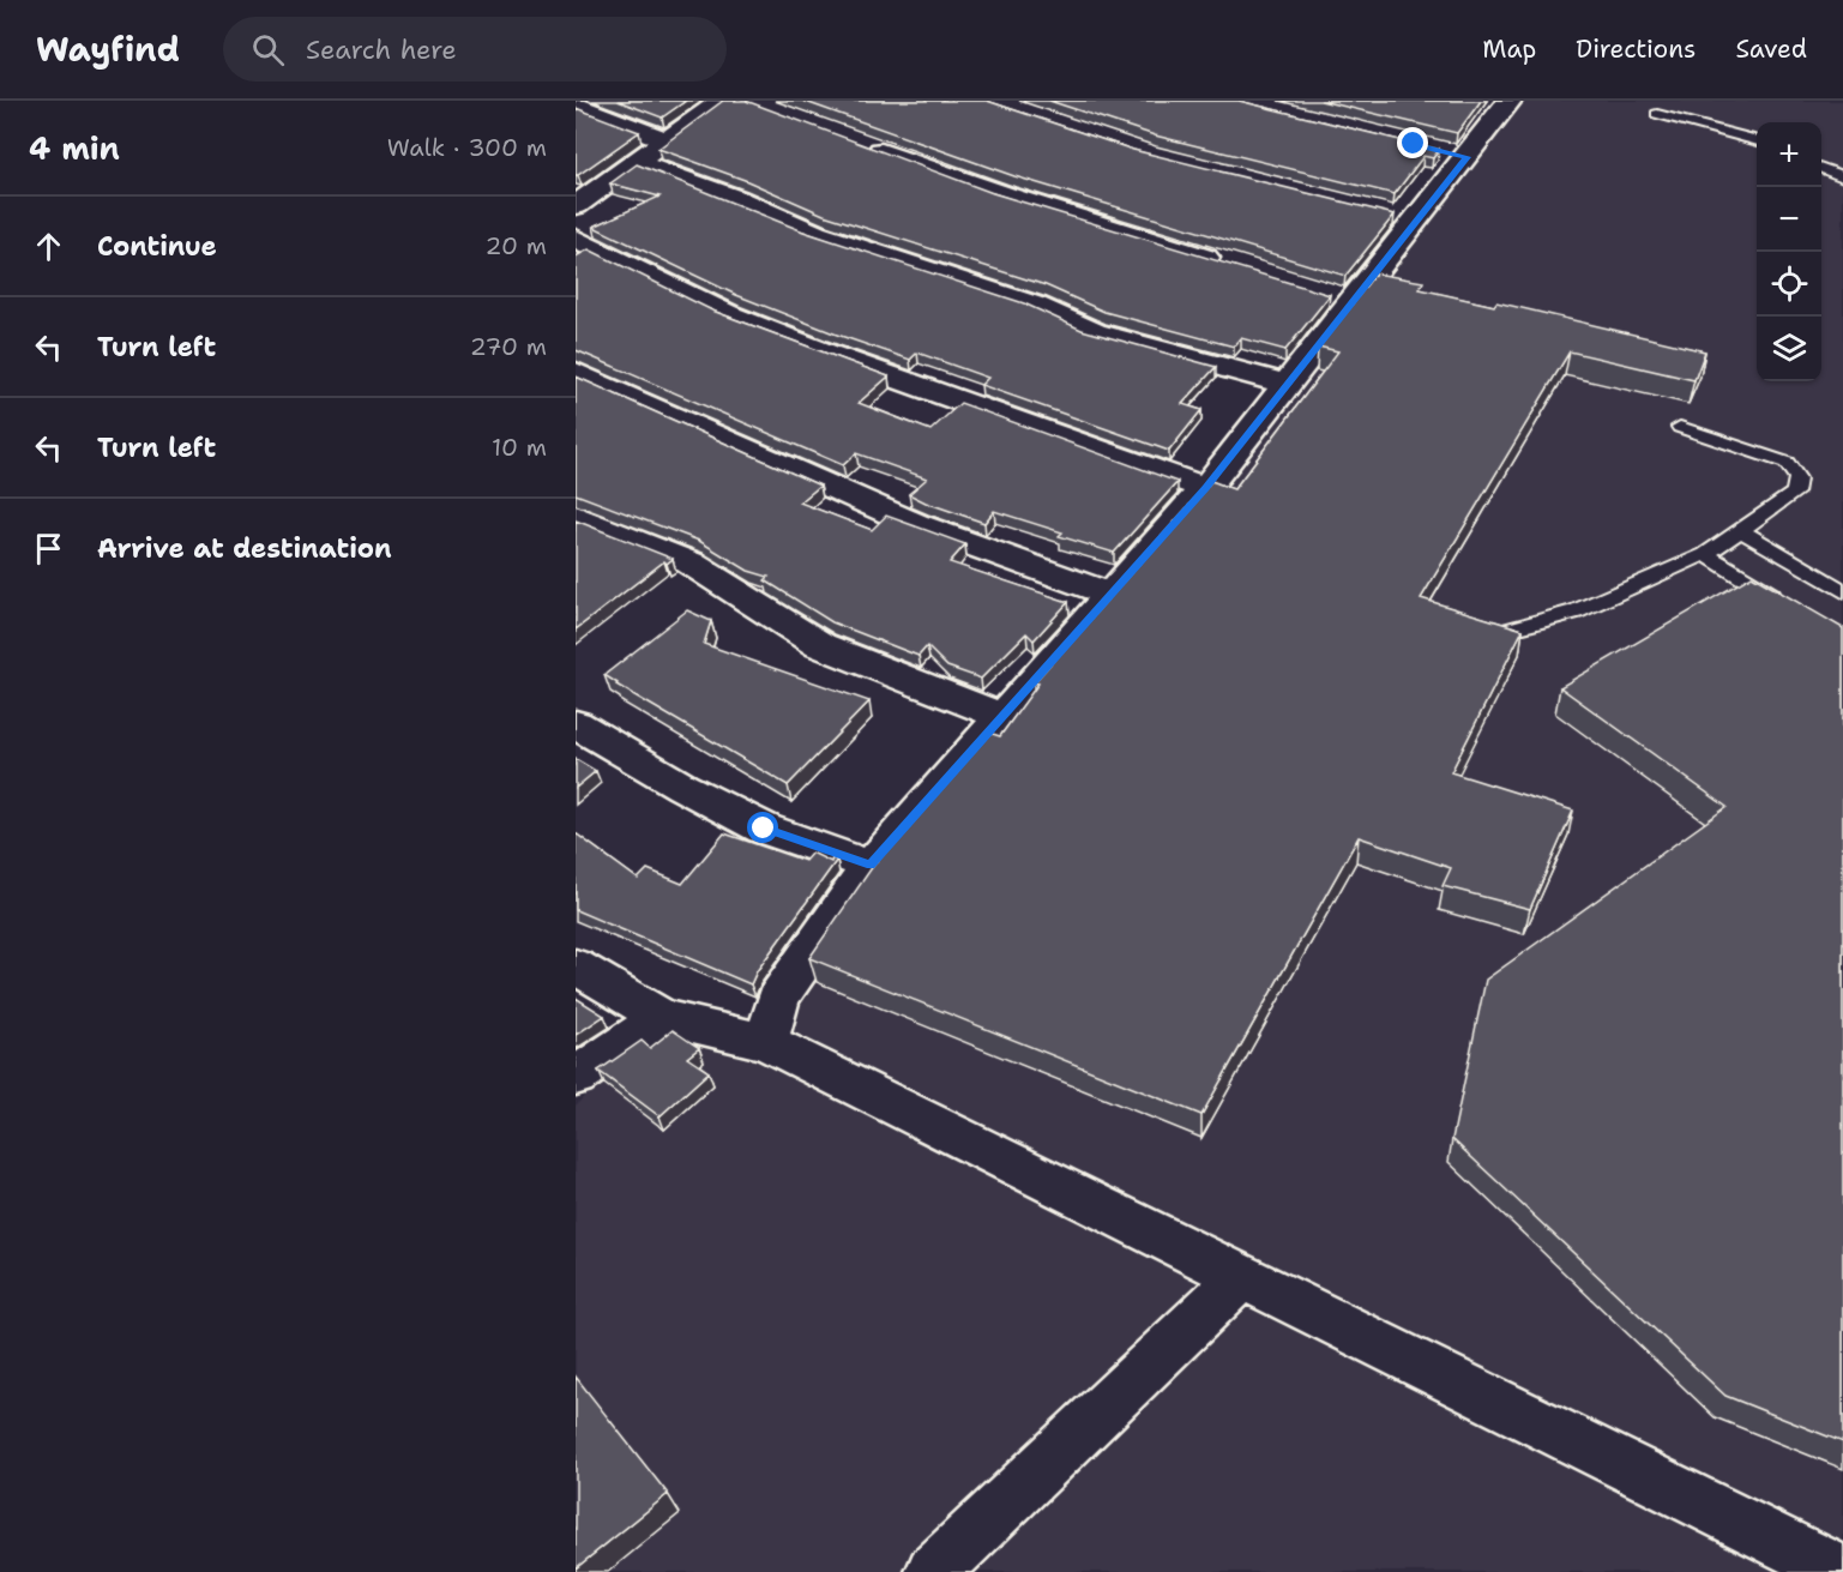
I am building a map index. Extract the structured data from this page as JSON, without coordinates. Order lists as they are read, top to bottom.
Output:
{
  "page": {
    "header": "Wayfind",
    "search": "Search here",
    "nav": ["Map", "Directions", "Saved"],
    "heading": ["4 min", "Walk · 300 m"],
    "map_buttons": ["+", "−"],
    "list": [
      ["Continue", "20 m"],
      ["Turn left", "270 m"],
      ["Turn left", "10 m"],
      "Arrive at destination"
    ]
  }
}
